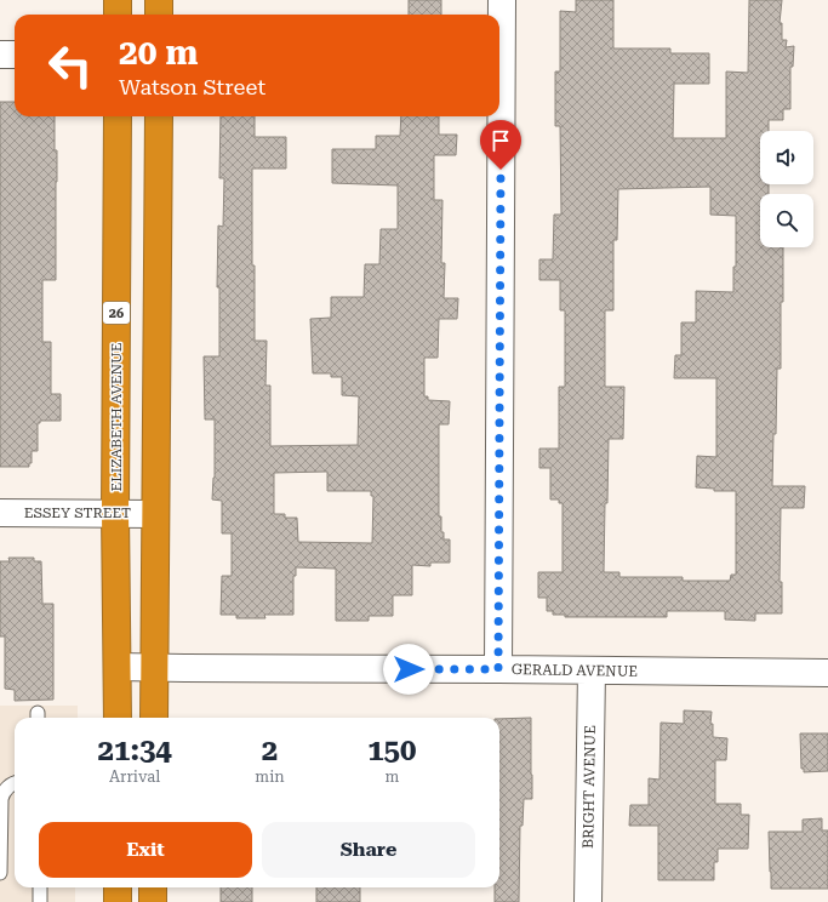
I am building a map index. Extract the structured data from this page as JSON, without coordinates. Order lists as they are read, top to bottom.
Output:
{
  "streets": {
    "highway": ["26", "ELIZABETH AVENUE"],
    "street": ["ESSEY STREET", "GERALD AVENUE", "BRIGHT AVENUE"]
  },
  "crossings": [
    ["ELIZABETH AVENUE", "ESSEY STREET"],
    ["ELIZABETH AVENUE", "GERALD AVENUE"],
    ["GERALD AVENUE", "BRIGHT AVENUE"]
  ],
  "page": {
    "turn": ["20 m", "Watson Street"],
    "eta": [
      "21:34",
      "Arrival",
      "2",
      "min",
      "150",
      "m"
    ],
    "buttons": ["Exit", "Share"]
  }
}
